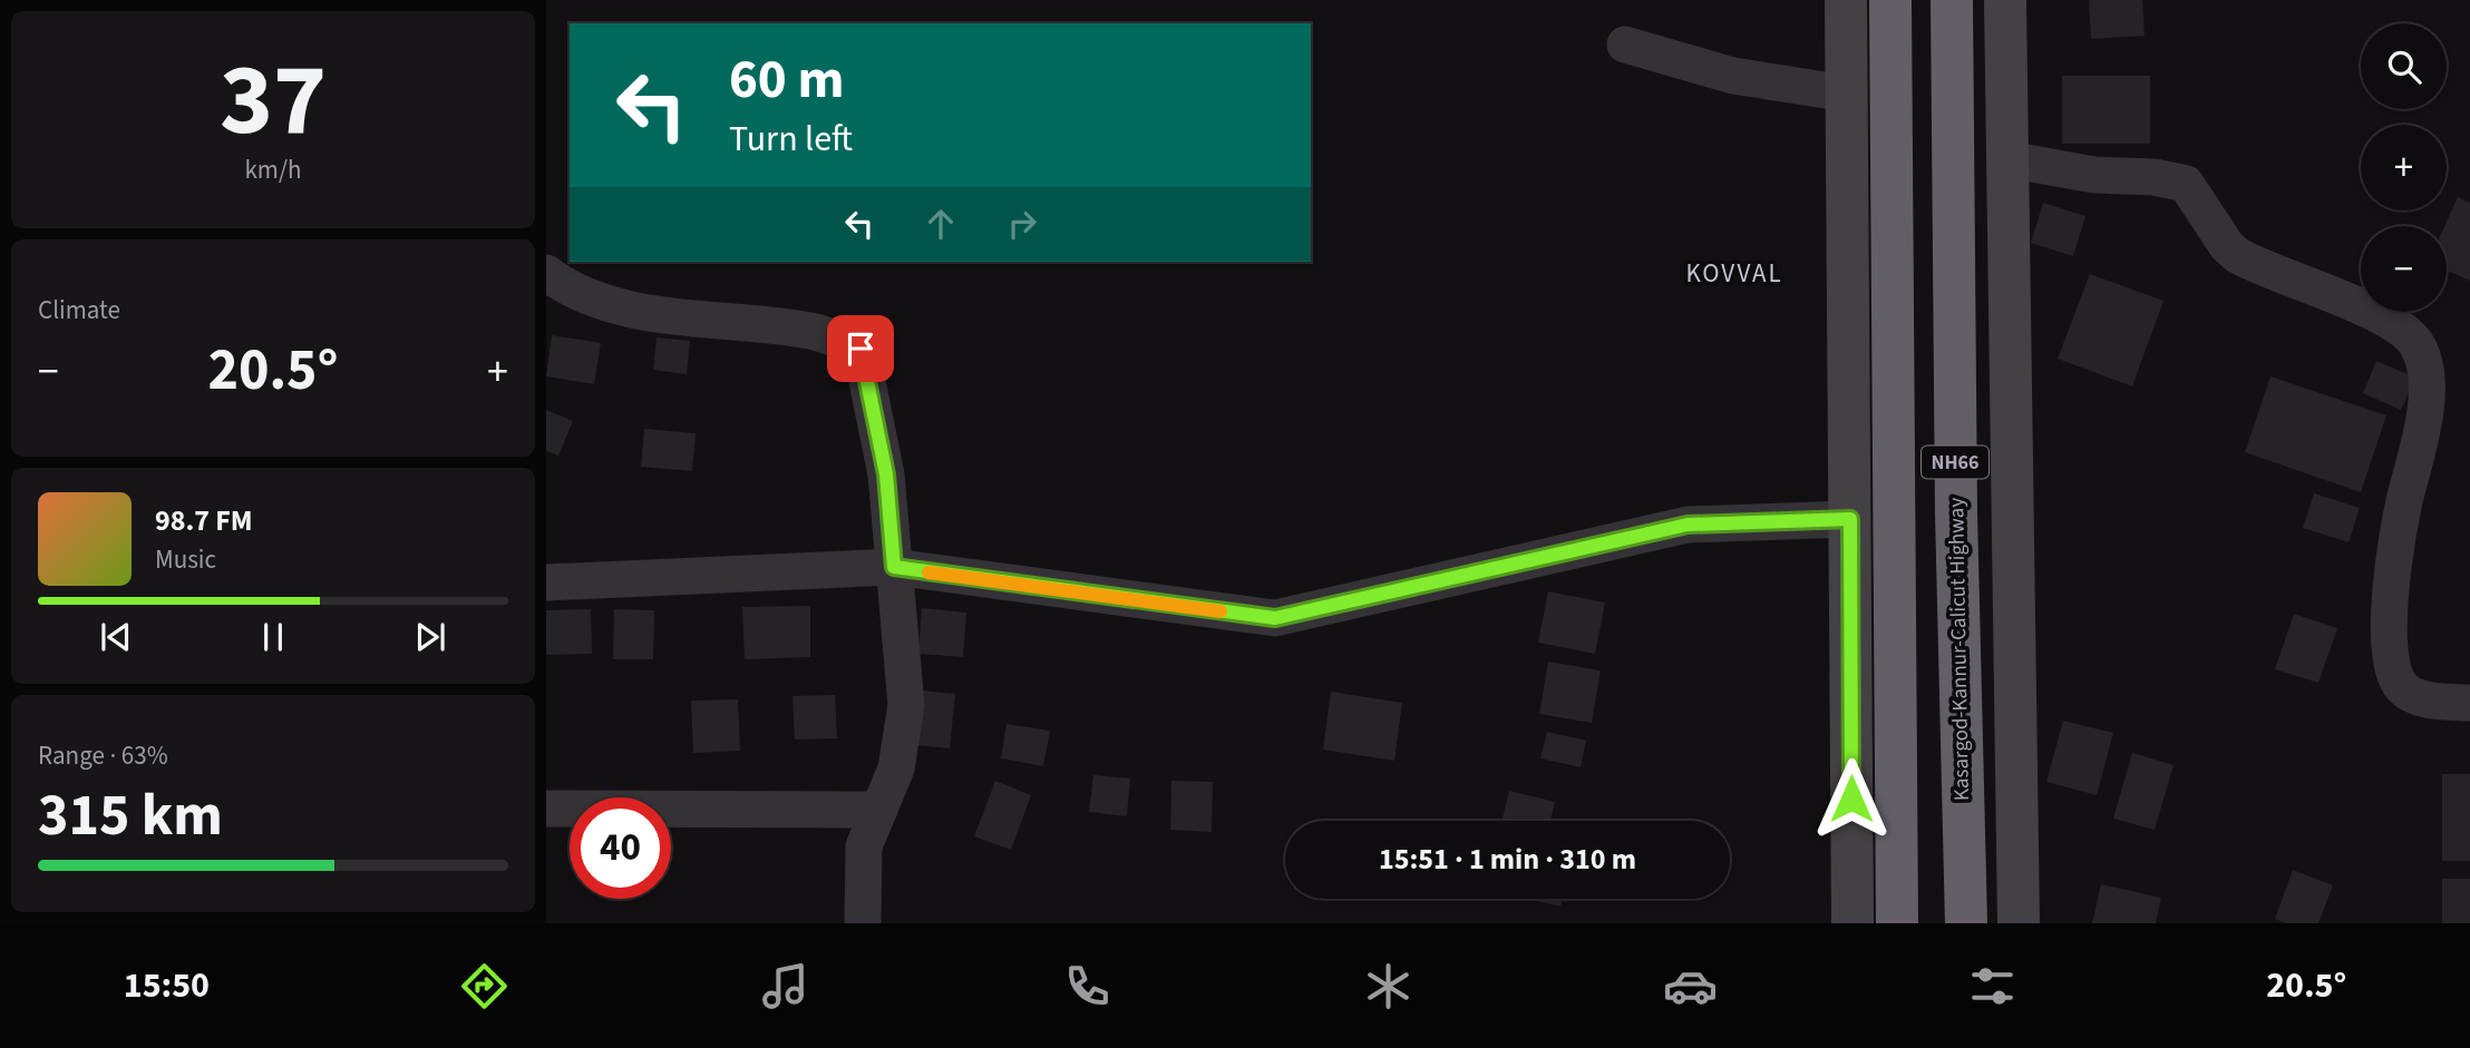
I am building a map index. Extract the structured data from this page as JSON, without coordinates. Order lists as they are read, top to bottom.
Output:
{
  "streets": {
    "highway": ["NH66", "Kasargod-Kannur-Calicut Highway"]
  },
  "districts": ["KOVVAL"],
  "page": {
    "tile": [
      ["37", "km/h"],
      "Climate",
      ["Range · 63%", "315 km"]
    ],
    "map_buttons": ["+", "−"],
    "turn": ["60 m", "Turn left"],
    "heat": ["−", "20.5°", "+"],
    "song": ["98.7 FM", "Music"],
    "limit": "40",
    "trip": "15:51 · 1 min · 310 m",
    "tabs": ["15:50", "20.5°"]
  }
}
